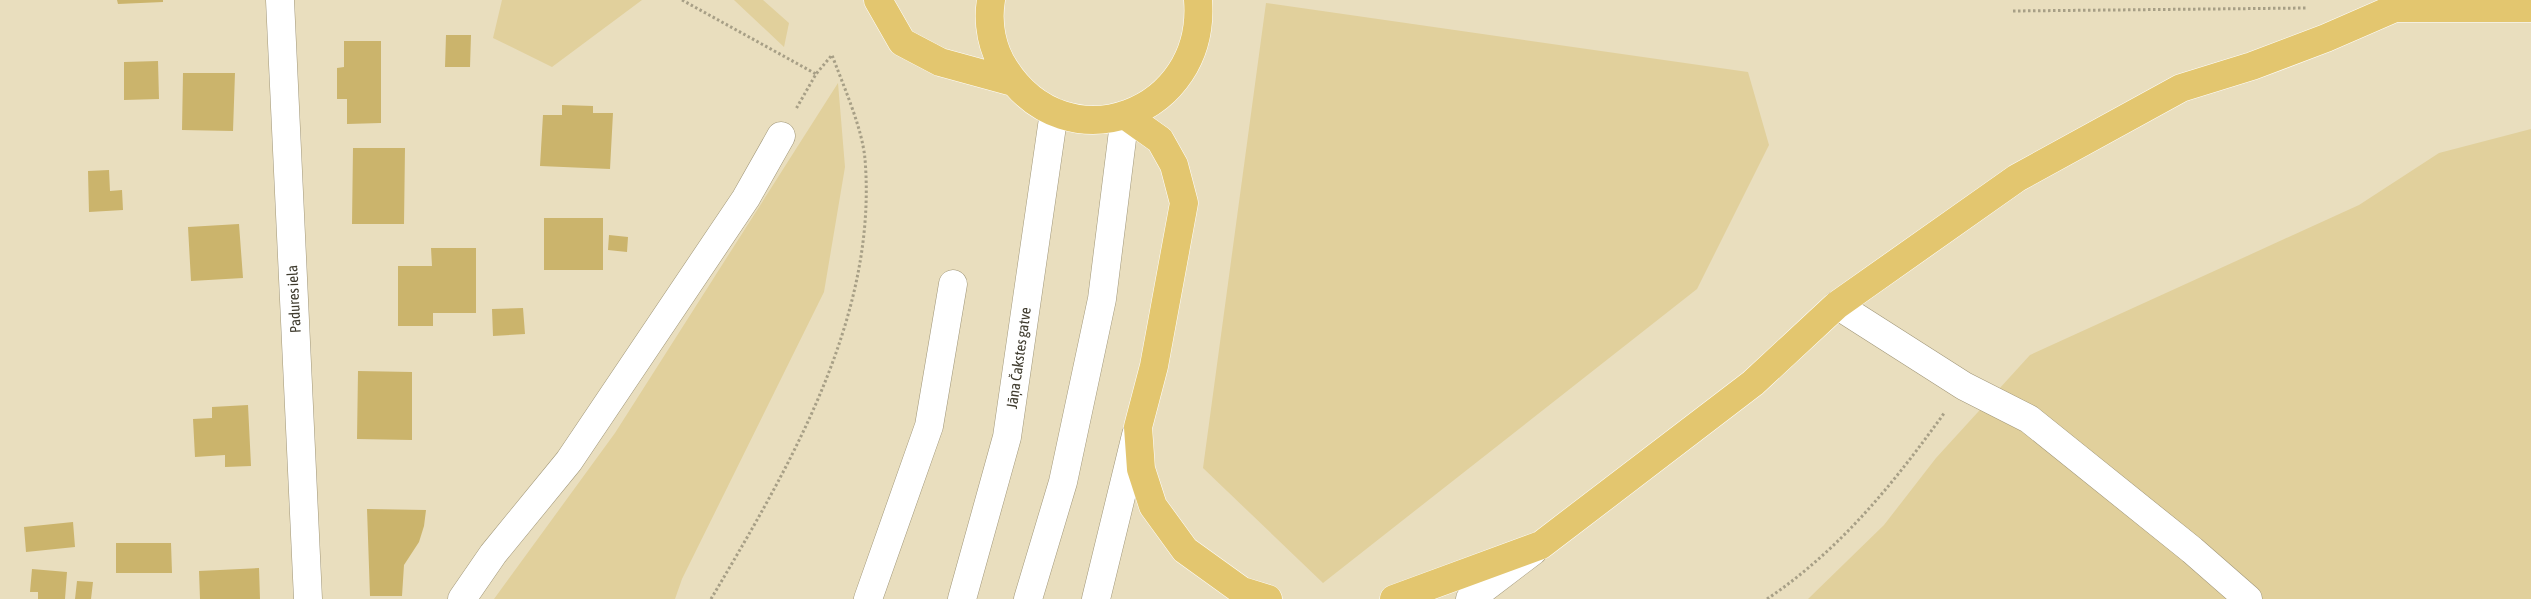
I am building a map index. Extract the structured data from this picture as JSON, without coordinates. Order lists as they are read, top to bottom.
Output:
{
  "streets": {
    "street": ["Padures iela", "Jāņa Čakstes gatve"]
  }
}
